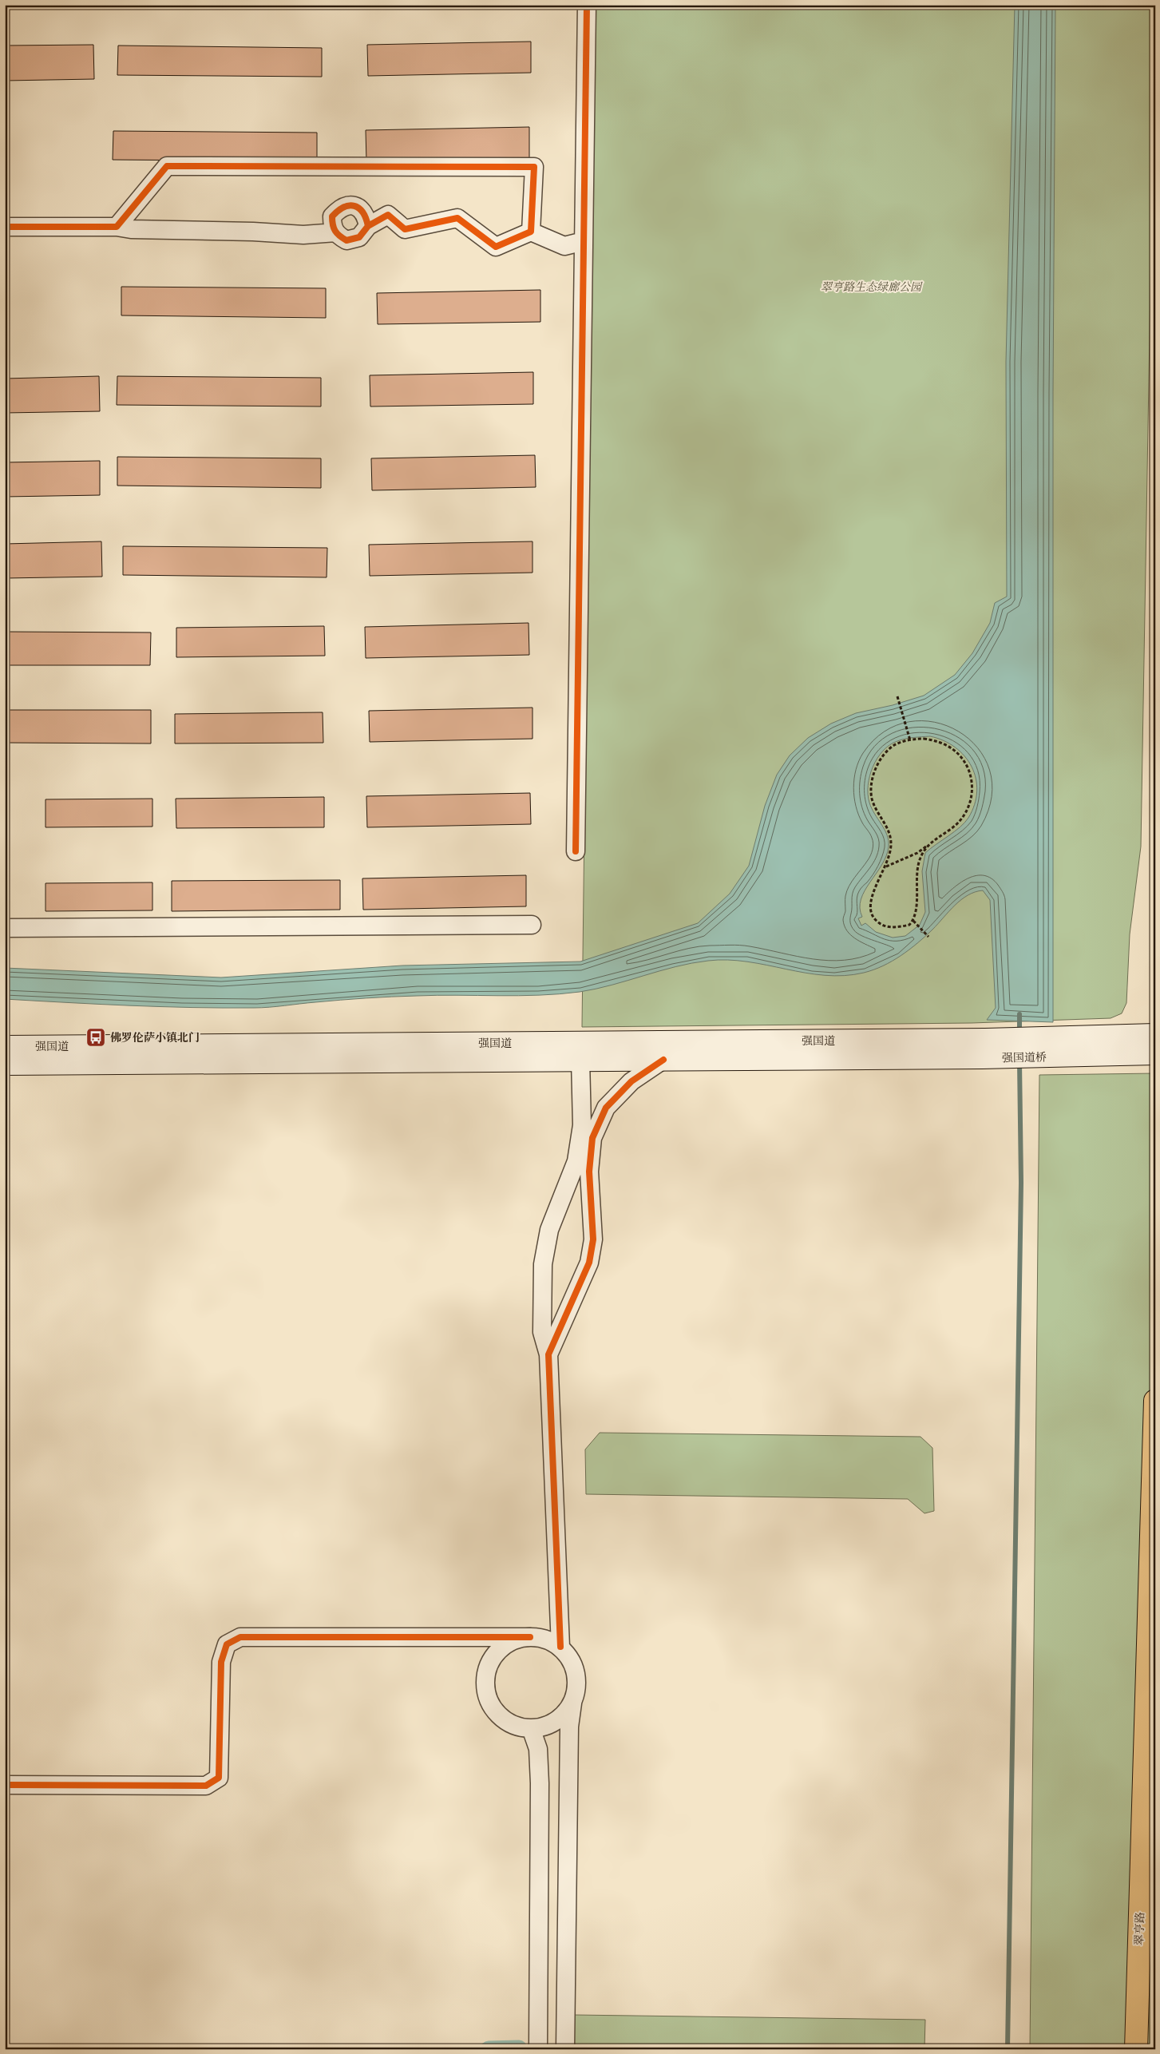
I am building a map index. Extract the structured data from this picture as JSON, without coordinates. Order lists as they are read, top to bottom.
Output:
{
  "streets": {
    "main road": ["强国道", "强国道桥", "翠亨路"]
  },
  "crossings": [
    ["强国道", "强国道桥"]
  ],
  "parks": ["翠亨路生态绿廊公园"],
  "places": {
    "bus stop": ["佛罗伦萨小镇北门"]
  }
}
